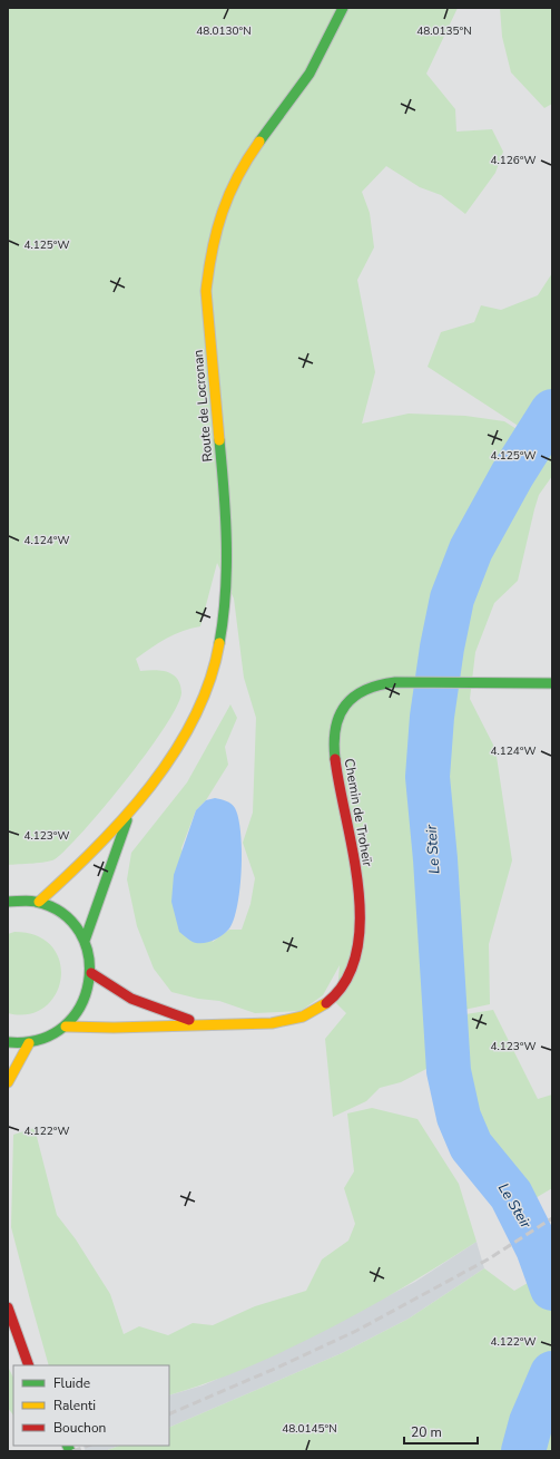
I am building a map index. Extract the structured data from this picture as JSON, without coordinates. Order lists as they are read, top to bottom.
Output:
{
  "streets": {
    "main road": ["Route de Locronan", "Chemin de Troheïr"]
  },
  "water": ["Le Steir"],
  "legend": ["Fluide", "Ralenti", "Bouchon"],
  "scale_bar": "20 m",
  "coordinates": [
    "48.0130°N",
    "48.0135°N",
    "4.126°W",
    "4.125°W",
    "4.124°W",
    "4.123°W",
    "4.122°W",
    "48.0145°N"
  ]
}
